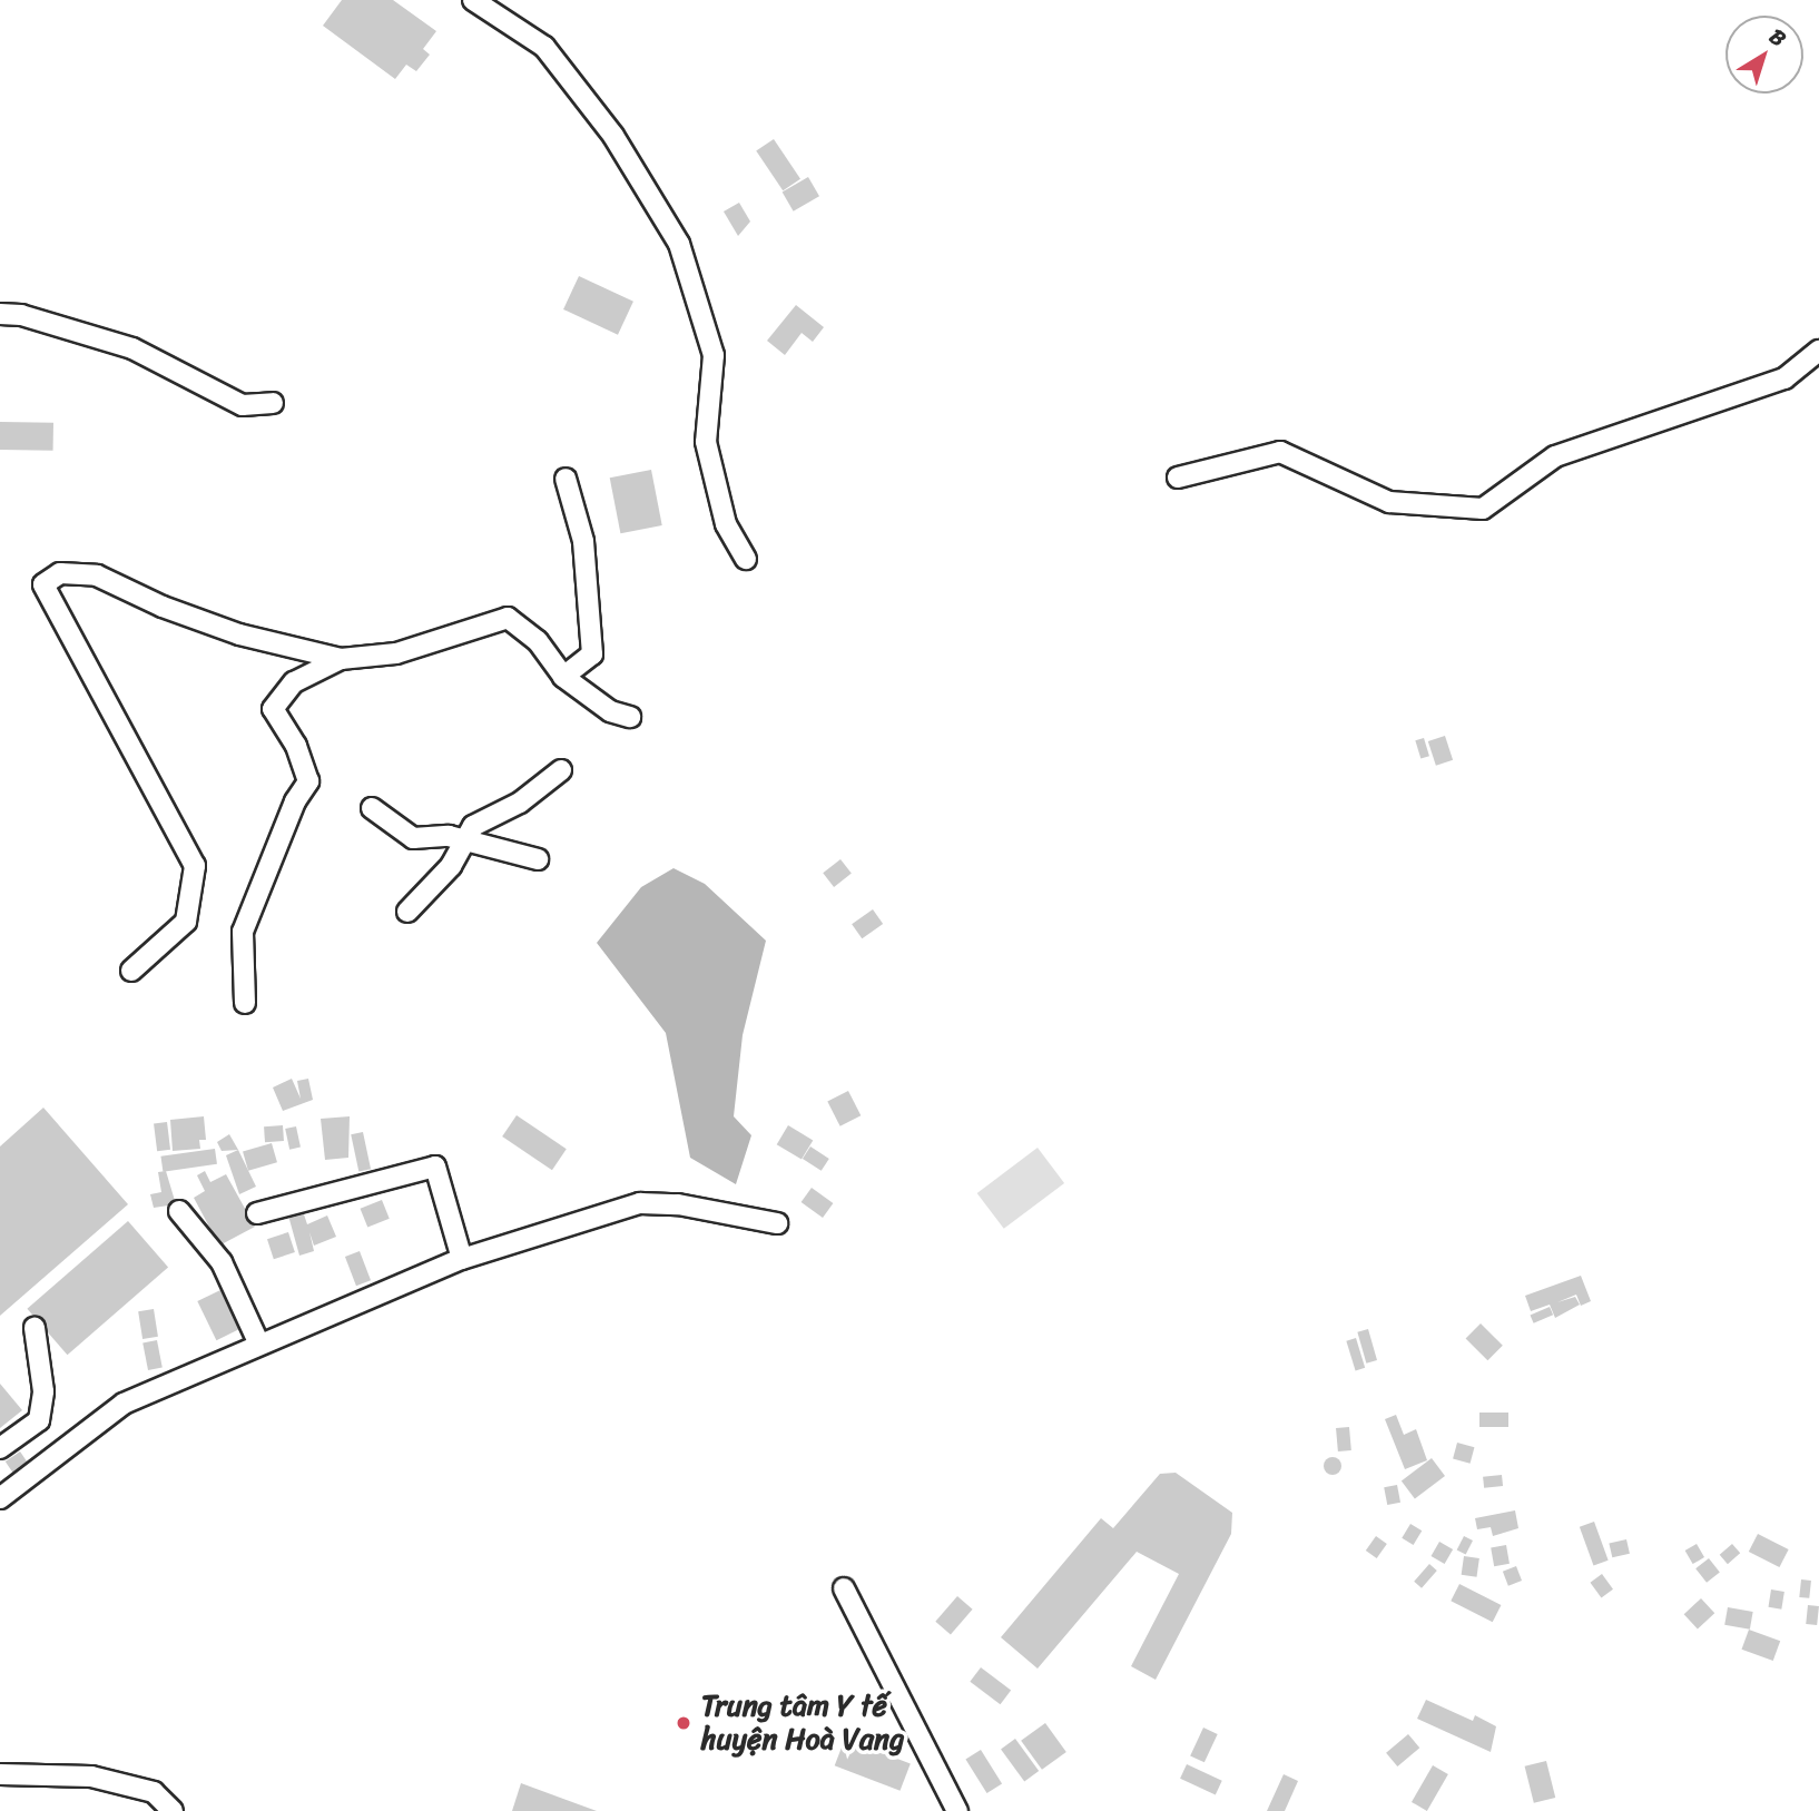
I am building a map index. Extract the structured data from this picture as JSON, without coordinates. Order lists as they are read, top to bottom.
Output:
{
  "places": ["Trung tâm Y tế huyện Hoà Vang"],
  "north": "top right"
}
